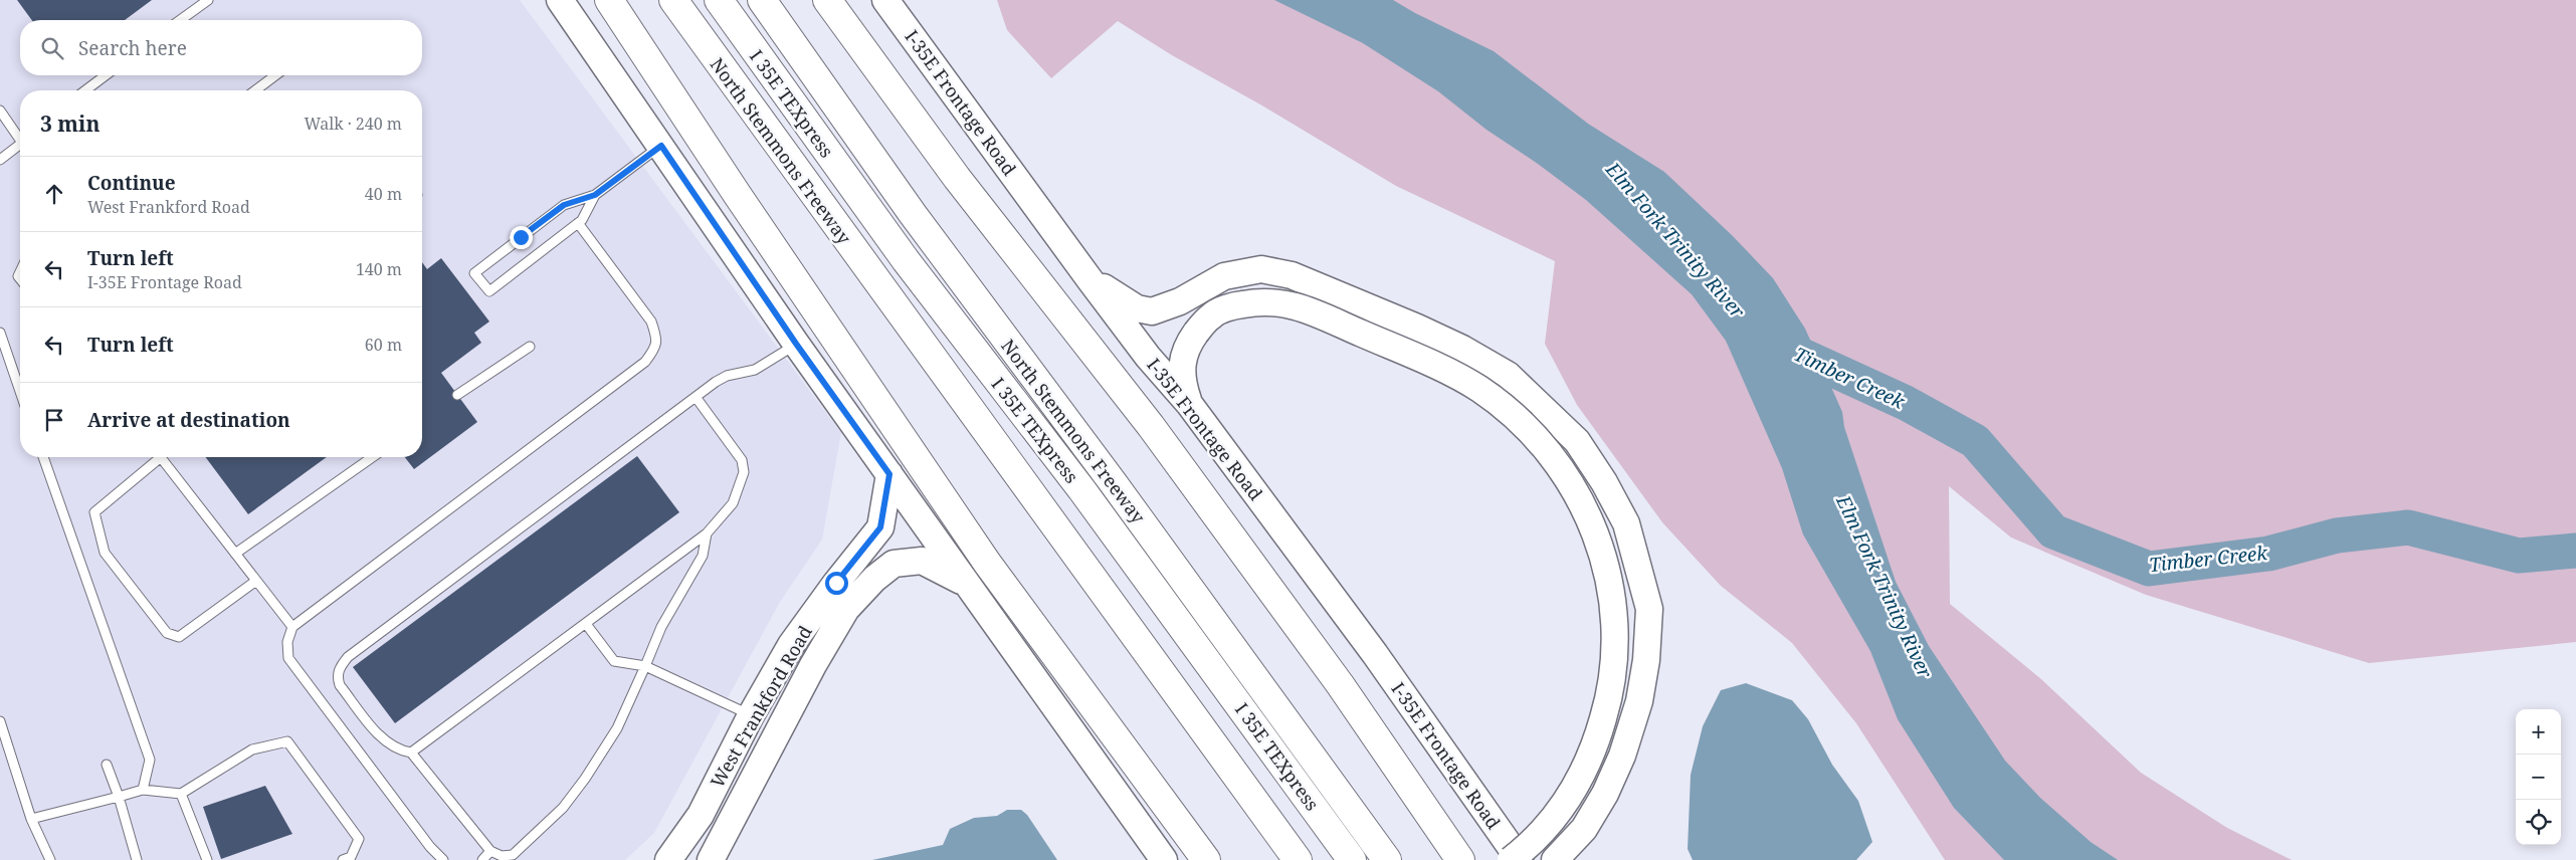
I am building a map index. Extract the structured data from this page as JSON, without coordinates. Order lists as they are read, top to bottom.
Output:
{
  "streets": {
    "highway": ["I 35E TEXpress", "North Stemmons Freeway"],
    "main road": ["I-35E Frontage Road", "West Frankford Road"]
  },
  "water": ["Elm Fork Trinity River", "Timber Creek"],
  "page": {
    "search": "Search here",
    "heading": ["3 min", "Walk · 240 m"],
    "list": [
      ["Continue", "West Frankford Road", "40 m"],
      ["Turn left", "I-35E Frontage Road", "140 m"],
      ["Turn left", "60 m"],
      "Arrive at destination"
    ],
    "map_buttons": ["+", "−"]
  }
}
